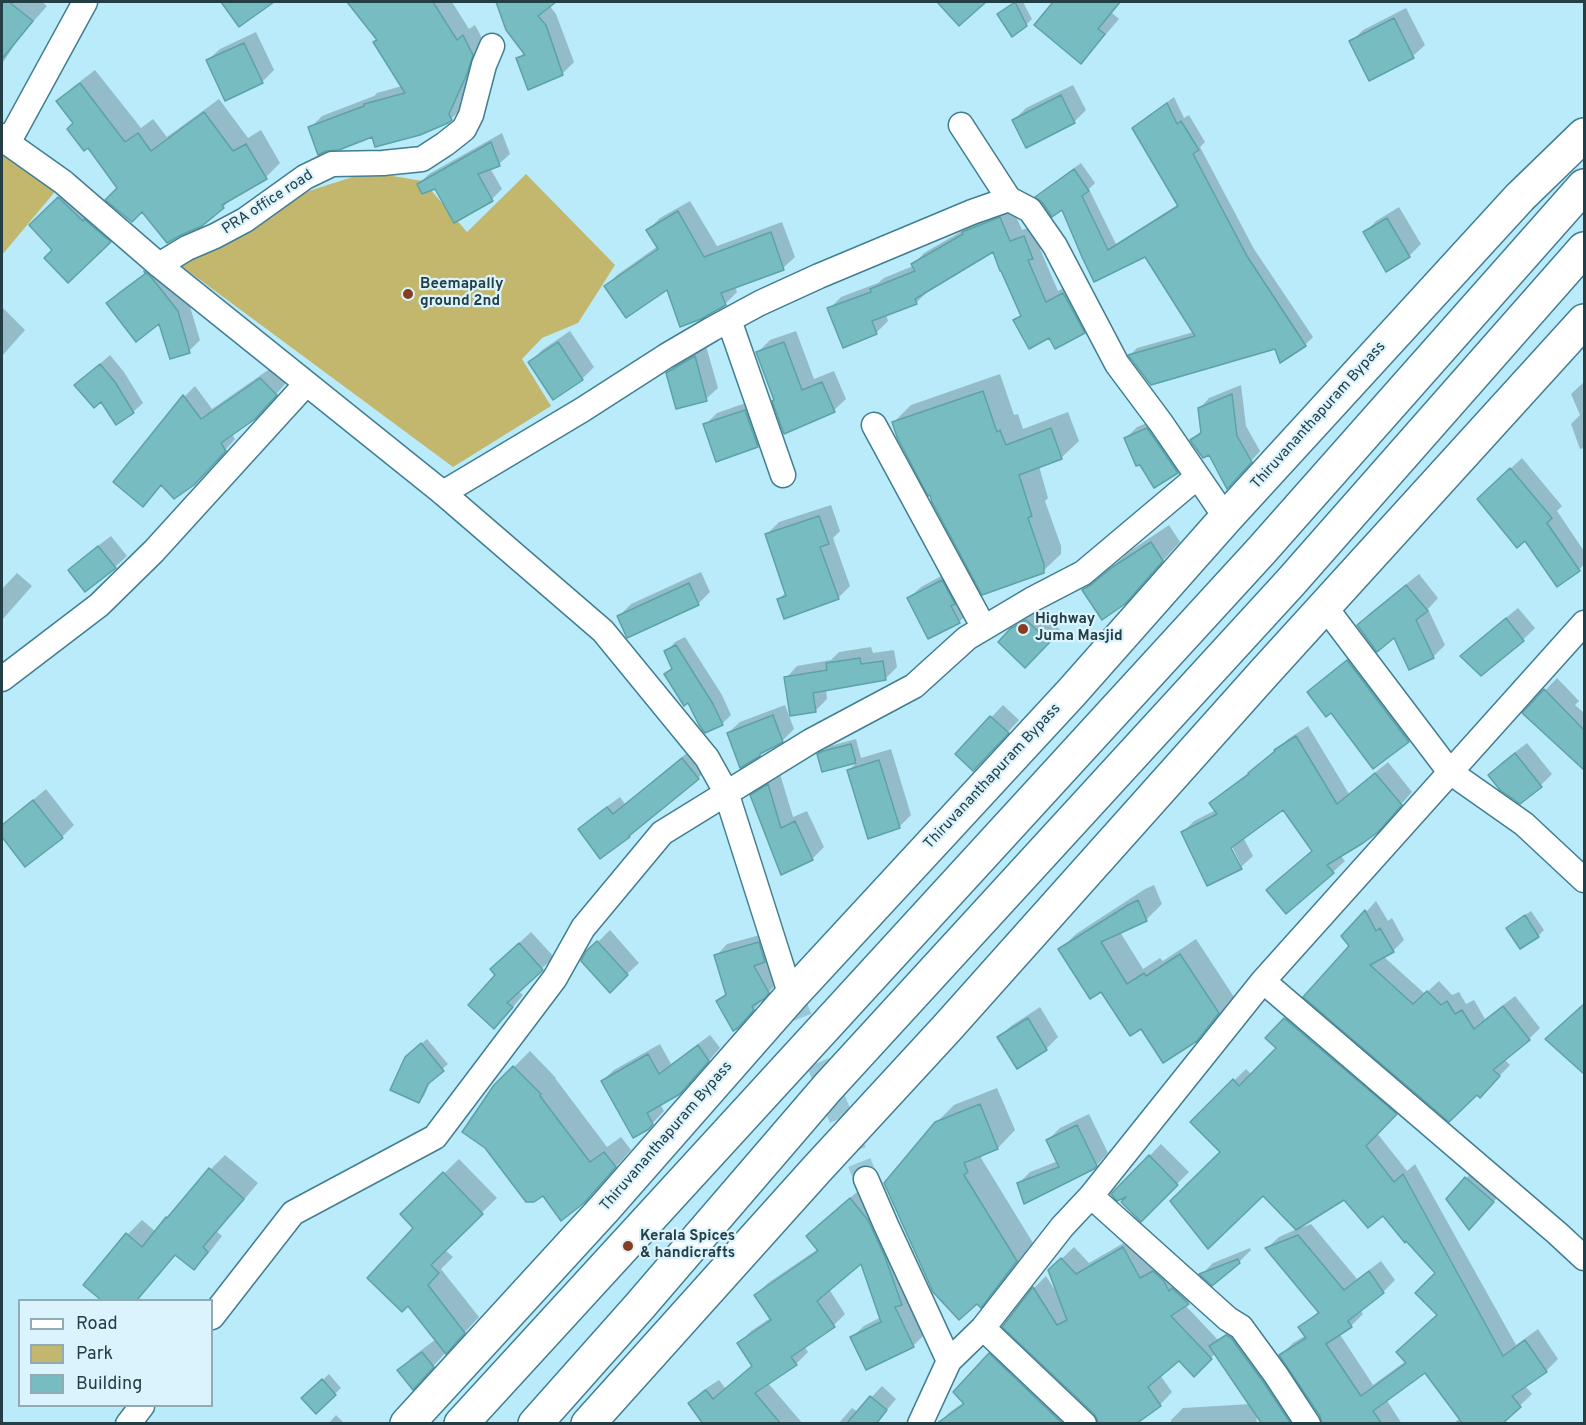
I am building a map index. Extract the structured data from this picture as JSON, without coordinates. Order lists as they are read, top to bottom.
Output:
{
  "streets": {
    "main road": ["Thiruvananthapuram Bypass"],
    "street": ["PRA office road"]
  },
  "places": ["Beemapally ground 2nd", "Highway Juma Masjid", "Kerala Spices & handicrafts"],
  "legend": ["Road", "Park", "Building"]
}
